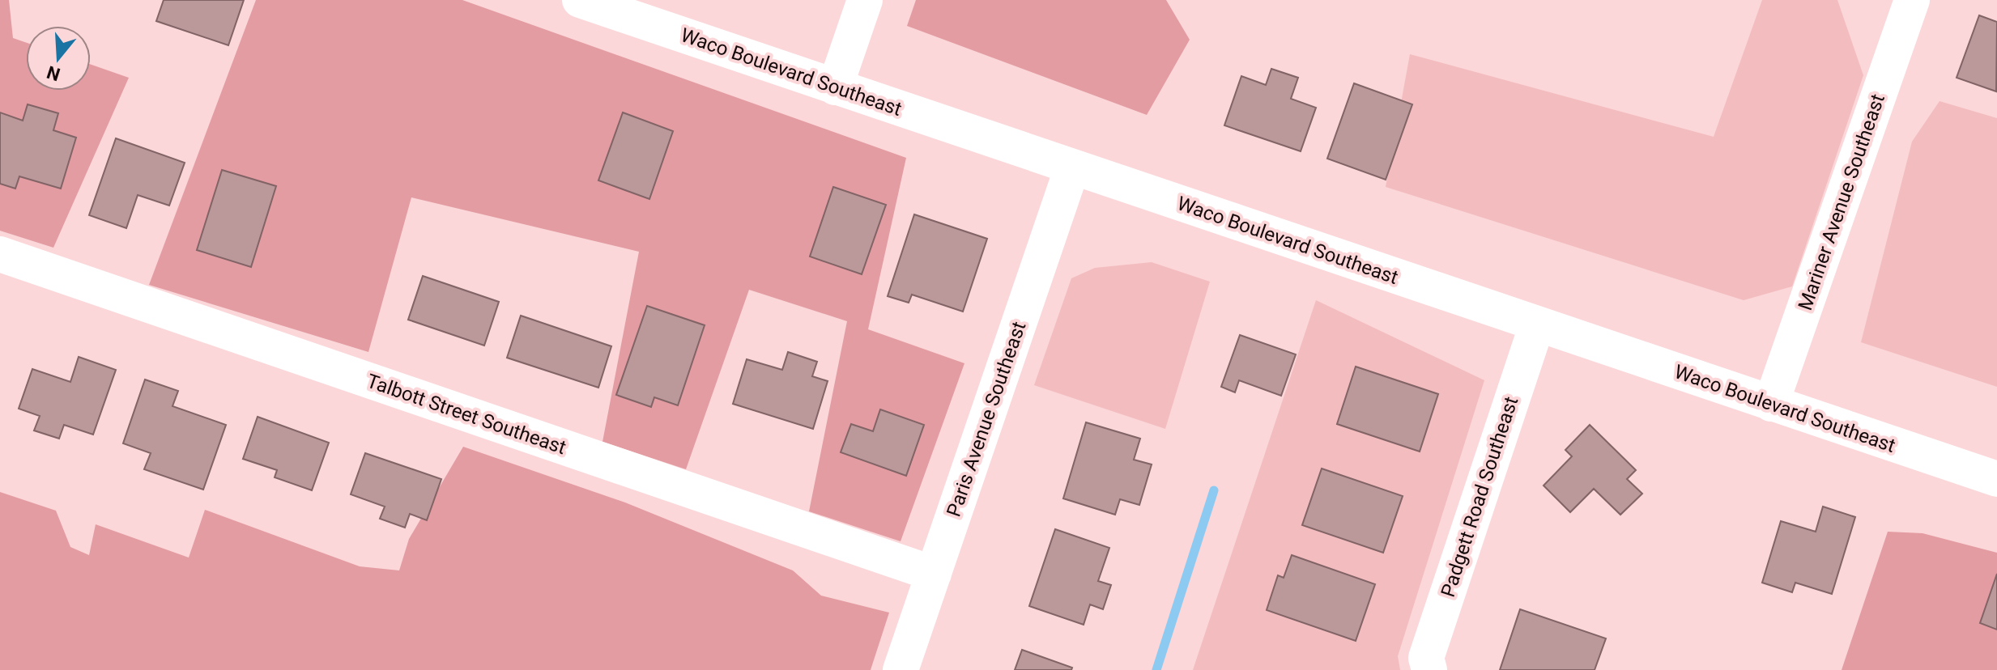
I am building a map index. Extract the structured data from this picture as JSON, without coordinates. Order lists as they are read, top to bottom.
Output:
{
  "streets": {
    "street": [
      "Waco Boulevard Southeast",
      "Mariner Avenue Southeast",
      "Talbott Street Southeast",
      "Paris Avenue Southeast",
      "Padgett Road Southeast"
    ]
  },
  "crossings": [
    ["Waco Boulevard Southeast", "Mariner Avenue Southeast"],
    ["Waco Boulevard Southeast", "Paris Avenue Southeast"],
    ["Waco Boulevard Southeast", "Padgett Road Southeast"],
    ["Talbott Street Southeast", "Paris Avenue Southeast"]
  ],
  "north": "bottom"
}
